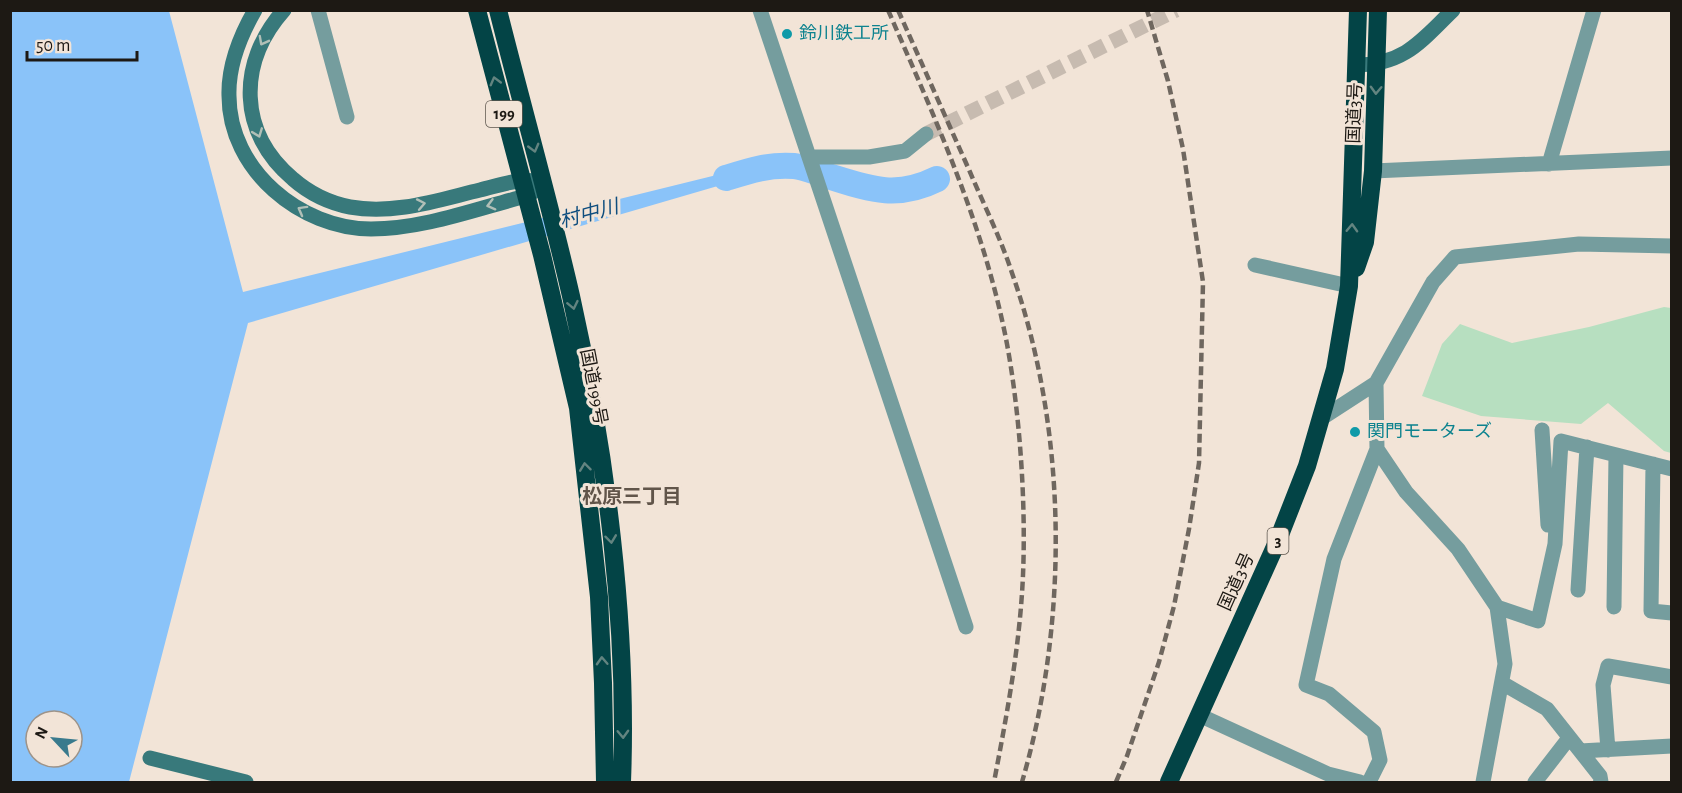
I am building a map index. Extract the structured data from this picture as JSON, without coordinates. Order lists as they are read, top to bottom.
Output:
{
  "streets": {
    "highway": [
      "国道3号",
      "199",
      "国道199号",
      "3"
    ]
  },
  "districts": ["松原三丁目"],
  "water": ["村中川"],
  "places": ["鈴川鉄工所", "関門モーターズ"],
  "scale_bar": "50 m",
  "north": "top left"
}
